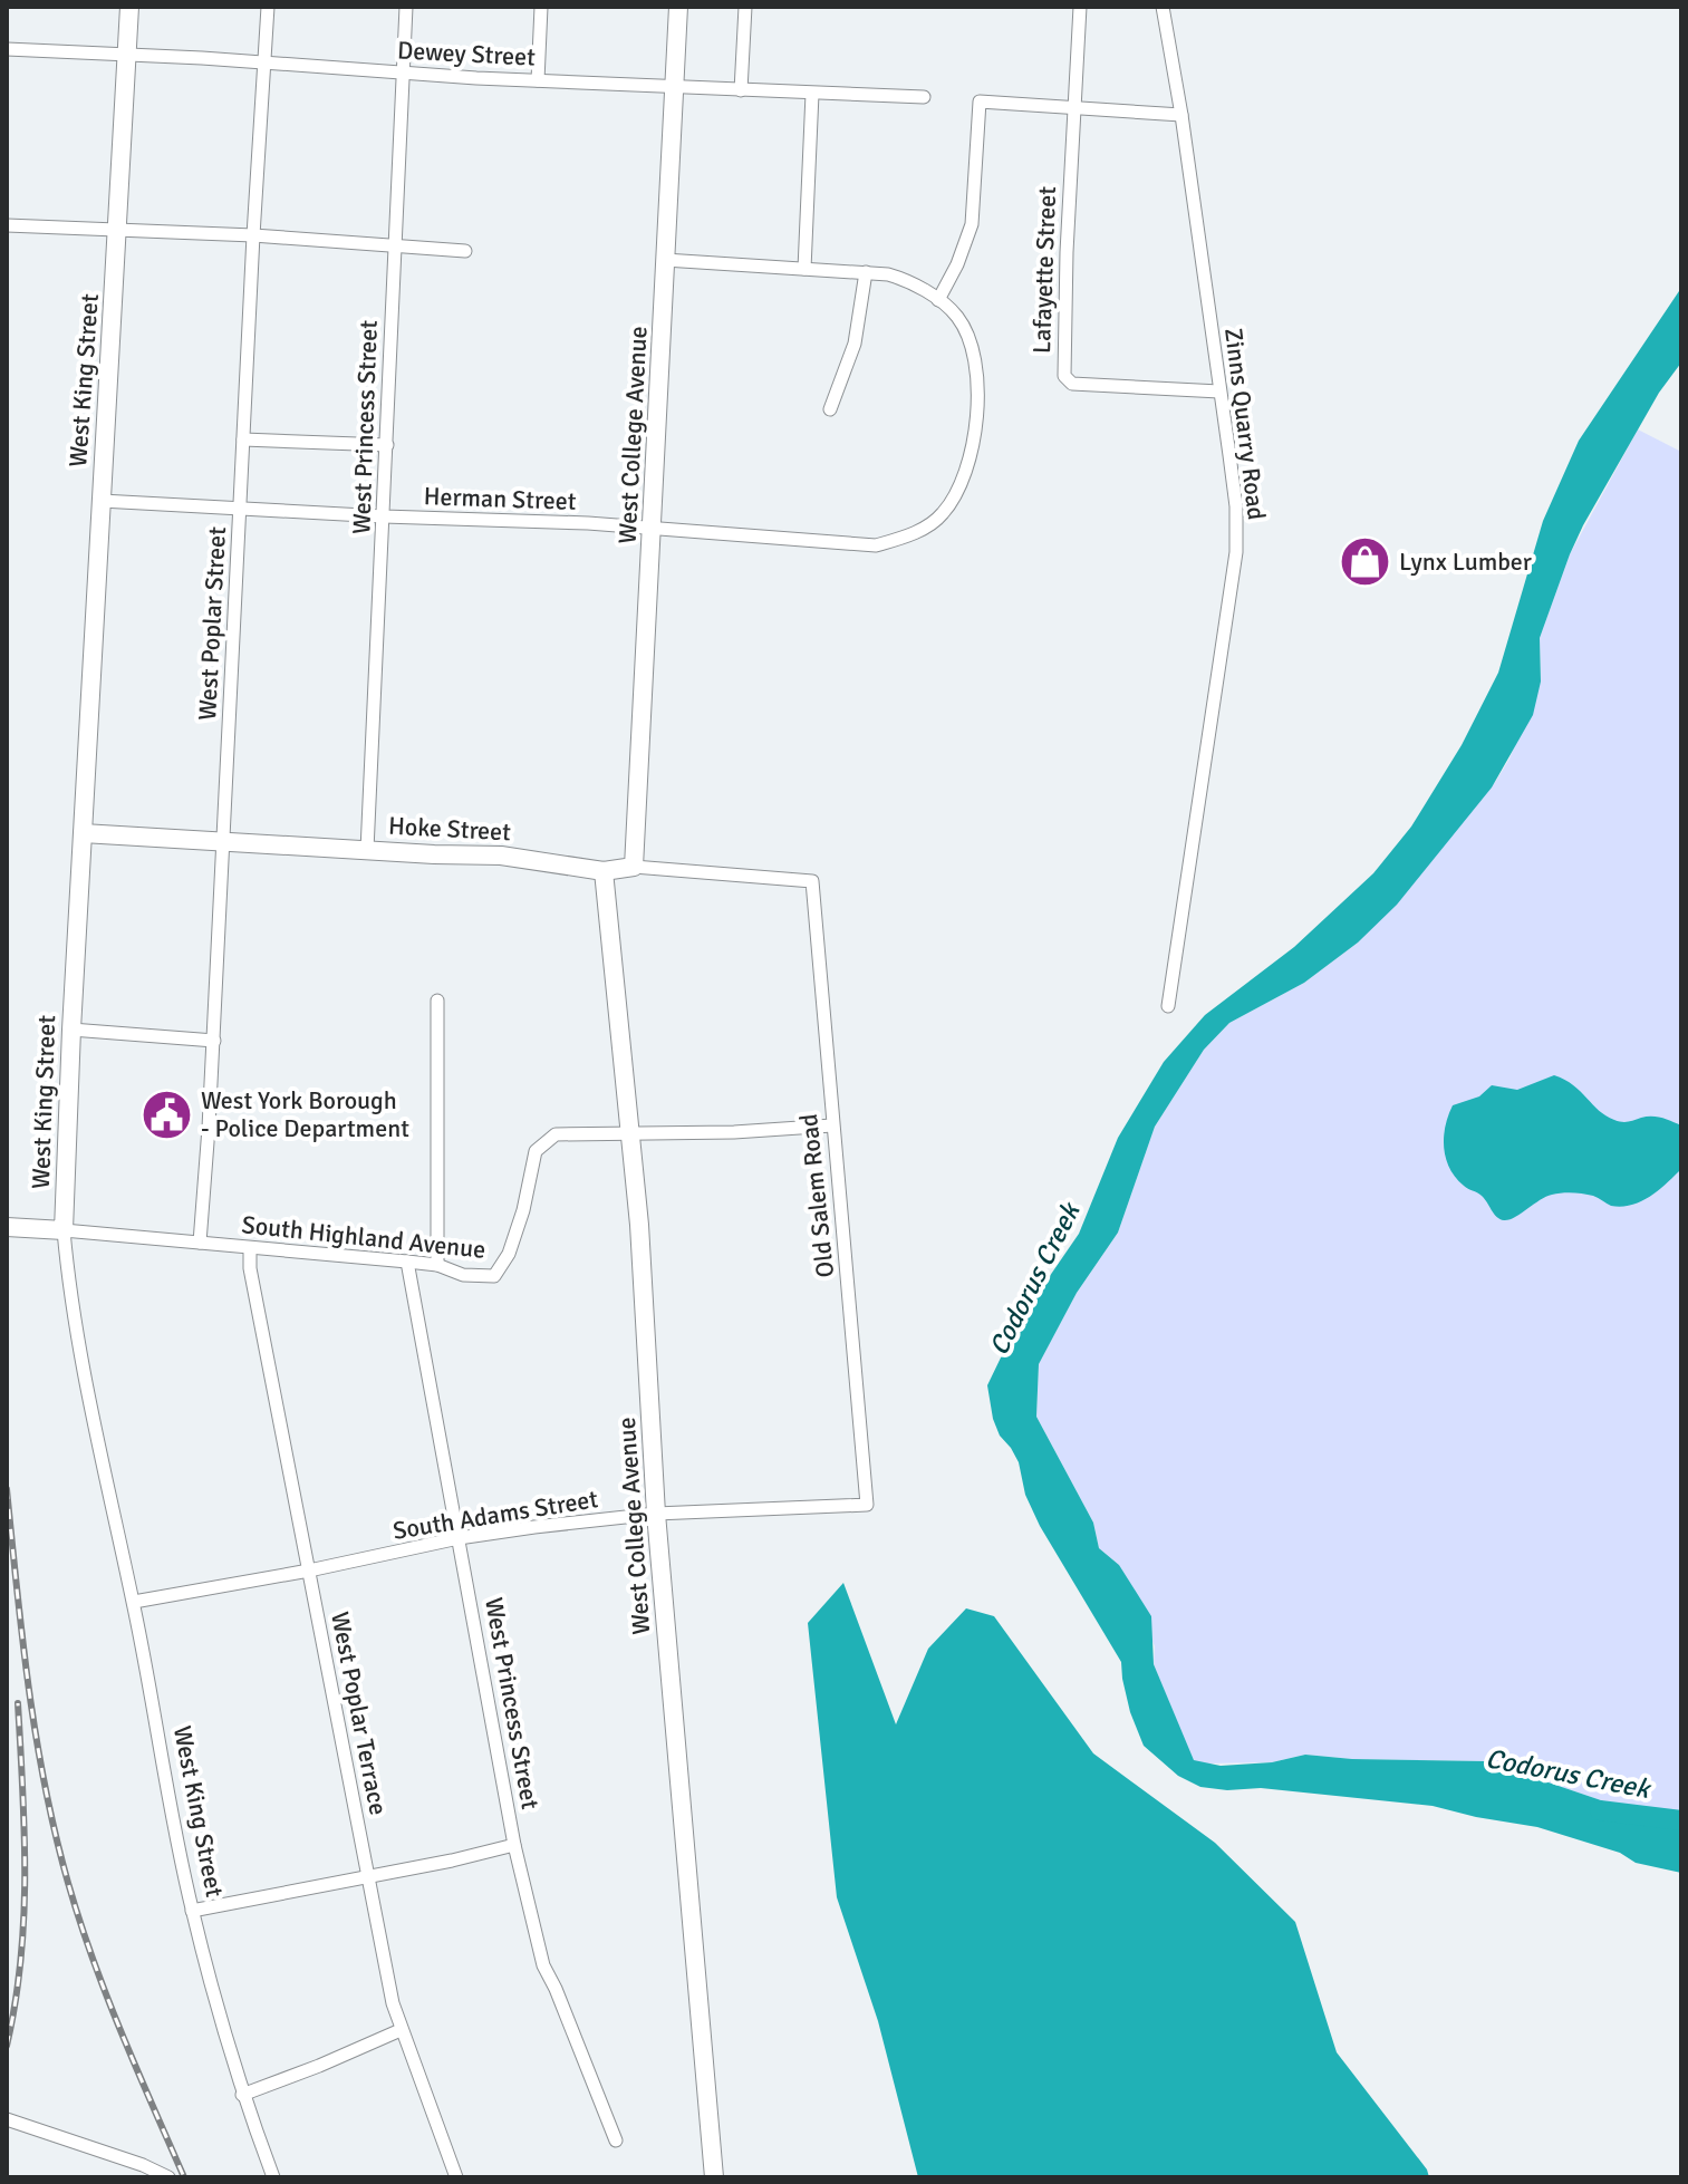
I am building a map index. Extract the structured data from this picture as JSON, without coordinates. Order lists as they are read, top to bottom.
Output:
{
  "streets": {
    "street": [
      "Dewey Street",
      "Lafayette Street",
      "West King Street",
      "Zinns Quarry Road",
      "West Princess Street",
      "West College Avenue",
      "Herman Street",
      "West Poplar Street",
      "Hoke Street",
      "Old Salem Road",
      "South Highland Avenue",
      "South Adams Street",
      "West Poplar Terrace"
    ]
  },
  "crossings": [
    ["Dewey Street", "West King Street"],
    ["Dewey Street", "West Princess Street"],
    ["Dewey Street", "West College Avenue"],
    ["Dewey Street", "West Poplar Street"],
    ["Lafayette Street", "Zinns Quarry Road"],
    ["West King Street", "Herman Street"],
    ["West King Street", "Hoke Street"],
    ["West King Street", "South Highland Avenue"],
    ["West King Street", "South Adams Street"],
    ["West Princess Street", "Herman Street"],
    ["West Princess Street", "Hoke Street"],
    ["West Princess Street", "South Highland Avenue"],
    ["West Princess Street", "South Adams Street"],
    ["West College Avenue", "Herman Street"],
    ["West College Avenue", "Hoke Street"],
    ["West College Avenue", "South Highland Avenue"],
    ["West College Avenue", "South Adams Street"],
    ["Herman Street", "West Poplar Street"],
    ["West Poplar Street", "Hoke Street"],
    ["West Poplar Street", "South Highland Avenue"],
    ["Hoke Street", "Old Salem Road"],
    ["Old Salem Road", "South Highland Avenue"],
    ["Old Salem Road", "South Adams Street"],
    ["South Highland Avenue", "West Poplar Terrace"],
    ["South Adams Street", "West Poplar Terrace"]
  ],
  "water": ["Codorus Creek"],
  "places": {
    "shop": ["Lynx Lumber"],
    "public building": ["West York Borough - Police Department"]
  }
}
